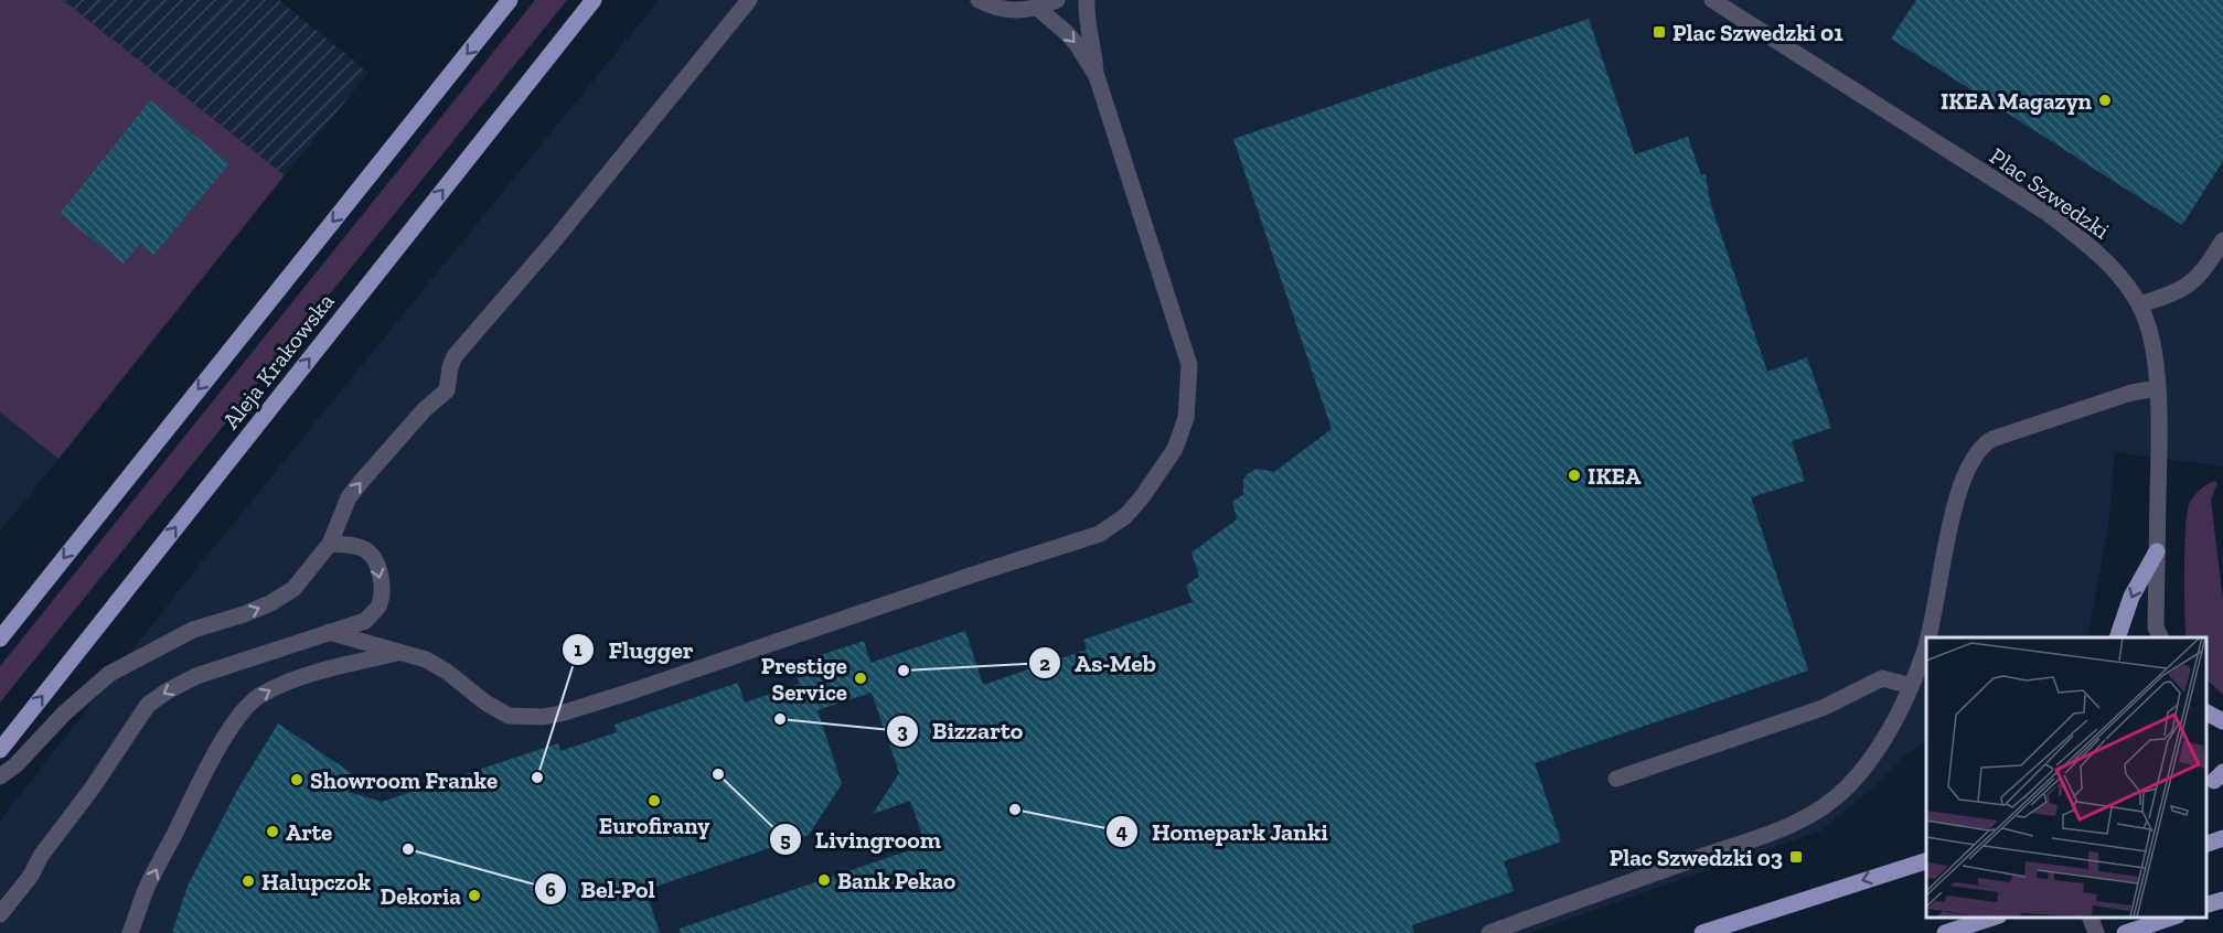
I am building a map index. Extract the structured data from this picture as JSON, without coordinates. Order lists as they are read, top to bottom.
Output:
{
  "streets": {
    "main road": ["Aleja Krakowska"],
    "street": ["Plac Szwedzki"]
  },
  "places": {
    "transit": ["Plac Szwedzki 01", "Plac Szwedzki 03"],
    "other": [
      "IKEA Magazyn",
      "IKEA",
      "As-Meb",
      "Prestige Service",
      "Bizzarto",
      "Livingroom",
      "Flugger",
      "Showroom Franke",
      "Eurofirany",
      "Homepark Janki",
      "Arte",
      "Bel-Pol",
      "Bank Pekao",
      "Halupczok",
      "Dekoria"
    ]
  }
}
